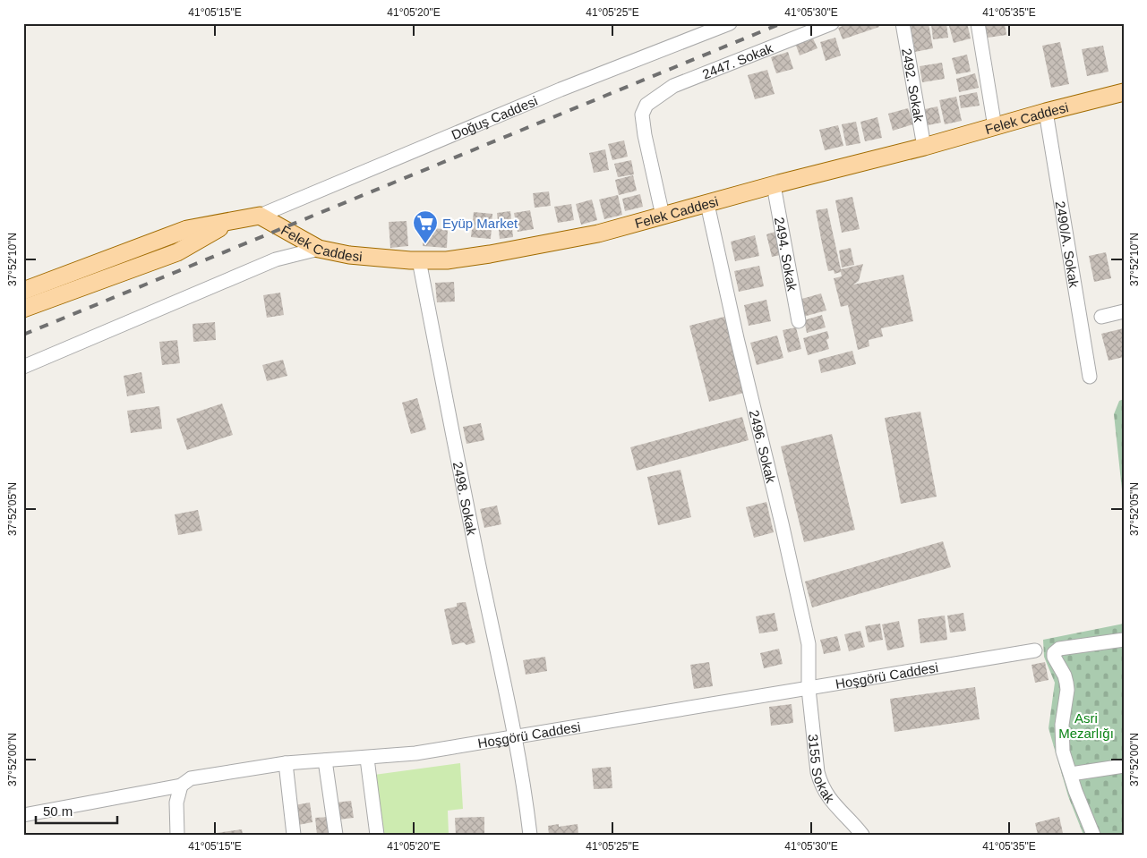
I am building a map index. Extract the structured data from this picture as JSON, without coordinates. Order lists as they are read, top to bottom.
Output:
{
  "streets": {
    "main road": ["Felek Caddesi"],
    "street": [
      "2447. Sokak",
      "2492. Sokak",
      "Doğuş Caddesi",
      "2490/A. Sokak",
      "2494. Sokak",
      "2496. Sokak",
      "2498. Sokak",
      "Hoşgörü Caddesi",
      "3155 Sokak"
    ]
  },
  "crossings": [
    ["2447. Sokak", "Felek Caddesi"],
    ["2492. Sokak", "Felek Caddesi"],
    ["Doğuş Caddesi", "Felek Caddesi"],
    ["Felek Caddesi", "2490/A. Sokak"],
    ["Felek Caddesi", "2494. Sokak"],
    ["Felek Caddesi", "2496. Sokak"],
    ["Felek Caddesi", "2498. Sokak"],
    ["2496. Sokak", "Hoşgörü Caddesi"],
    ["2496. Sokak", "3155 Sokak"],
    ["2498. Sokak", "Hoşgörü Caddesi"],
    ["Hoşgörü Caddesi", "3155 Sokak"]
  ],
  "parks": ["Asri Mezarlığı"],
  "places": {
    "supermarket": ["Eyüp Market"]
  },
  "scale_bar": "50 m",
  "coordinates": [
    "41°05'15\"E",
    "41°05'20\"E",
    "41°05'25\"E",
    "41°05'30\"E",
    "41°05'35\"E",
    "37°52'10\"N",
    "37°52'05\"N",
    "37°52'00\"N"
  ]
}
